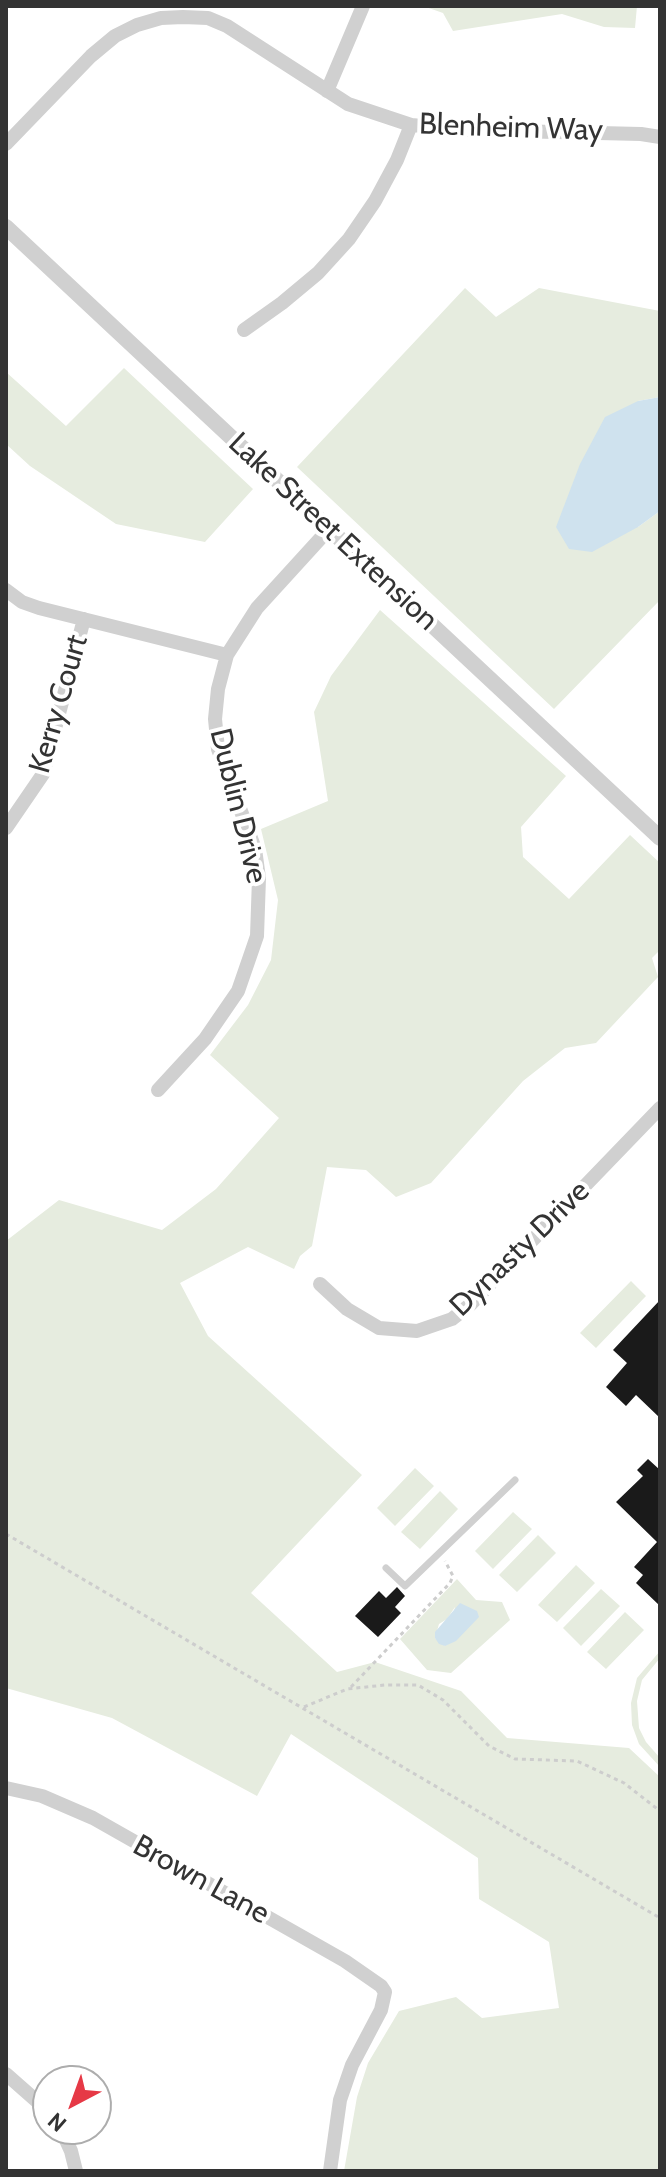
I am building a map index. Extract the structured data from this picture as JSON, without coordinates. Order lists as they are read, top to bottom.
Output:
{
  "streets": {
    "street": [
      "Blenheim Way",
      "Lake Street Extension",
      "Kerry Court",
      "Dublin Drive",
      "Dynasty Drive",
      "Brown Lane"
    ]
  },
  "crossings": [
    ["Lake Street Extension", "Dublin Drive"]
  ],
  "north": "bottom left"
}
